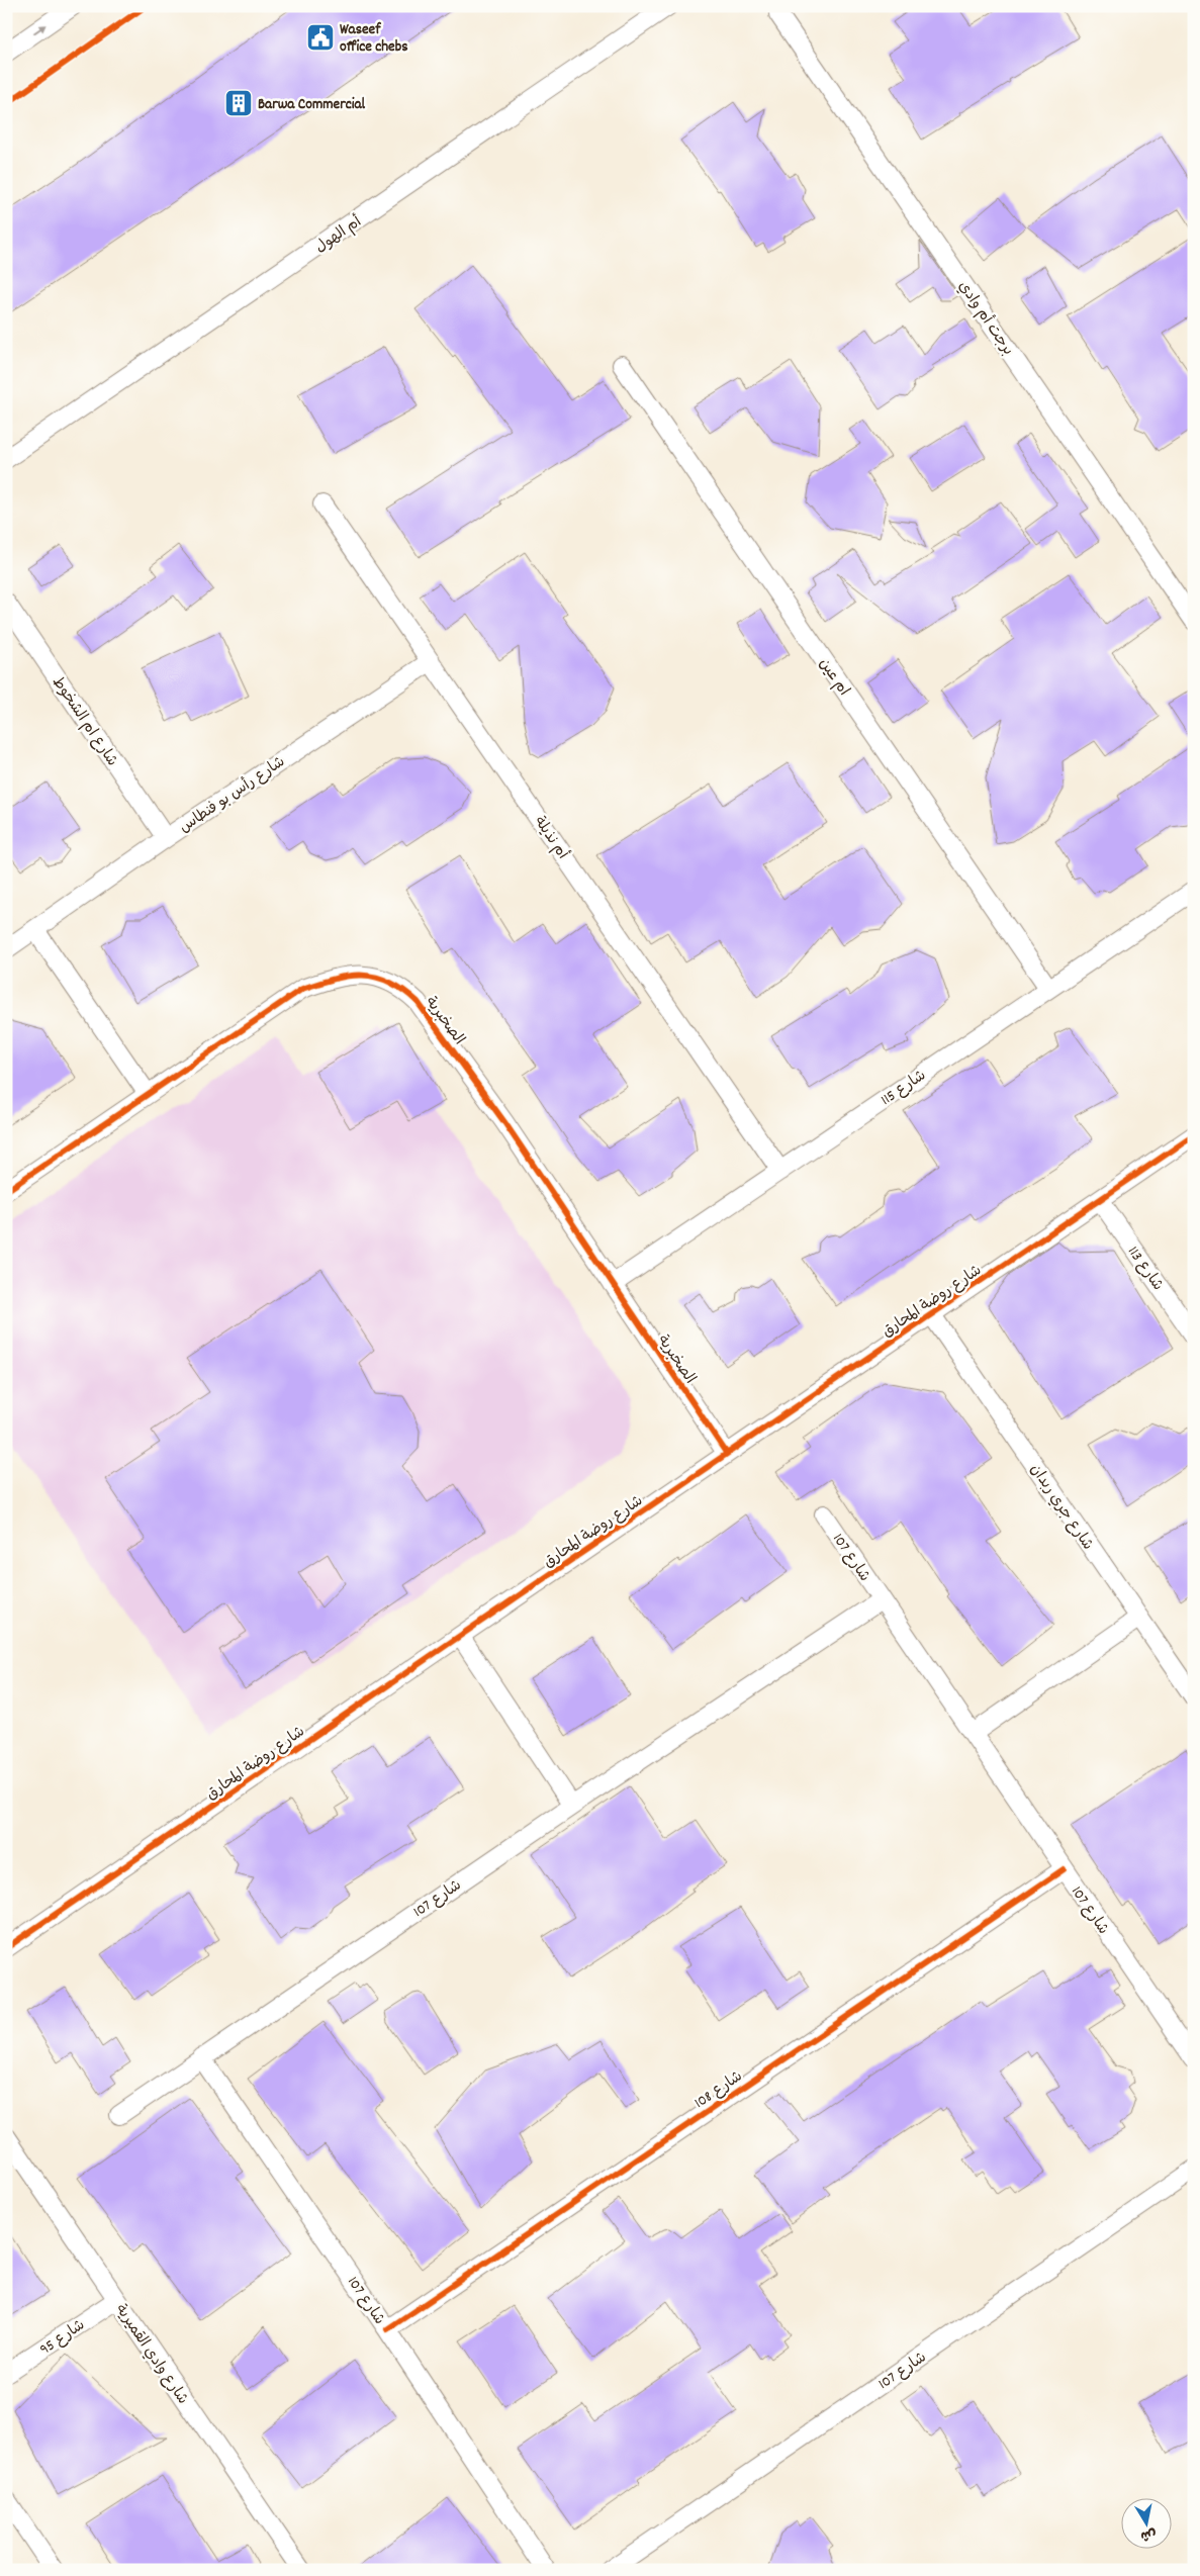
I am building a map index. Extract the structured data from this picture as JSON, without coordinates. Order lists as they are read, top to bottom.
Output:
{
  "streets": {
    "street": [
      "أم الهول",
      "برجت أم وادي",
      "ام عين",
      "شارع ام الشخوط",
      "شارع رأس بو فنطاس",
      "أم نذيلة",
      "الصخبرية",
      "شارع 115",
      "شارع 113",
      "شارع روضة المحارق",
      "شارع جري ربدان",
      "شارع 107",
      "شارع 108",
      "شارع 95",
      "شارع وادي القميرية"
    ]
  },
  "crossings": [
    ["ام عين", "شارع 115"],
    ["شارع ام الشخوط", "شارع رأس بو فنطاس"],
    ["شارع رأس بو فنطاس", "أم نذيلة"],
    ["أم نذيلة", "شارع 115"],
    ["الصخبرية", "شارع 115"],
    ["الصخبرية", "شارع روضة المحارق"],
    ["شارع 113", "شارع روضة المحارق"],
    ["شارع روضة المحارق", "شارع جري ربدان"],
    ["شارع 107", "شارع 108"],
    ["شارع 95", "شارع وادي القميرية"]
  ],
  "places": {
    "public building": ["Waseef office chebs"],
    "building": ["Barwa Commercial"]
  },
  "north": "bottom"
}
